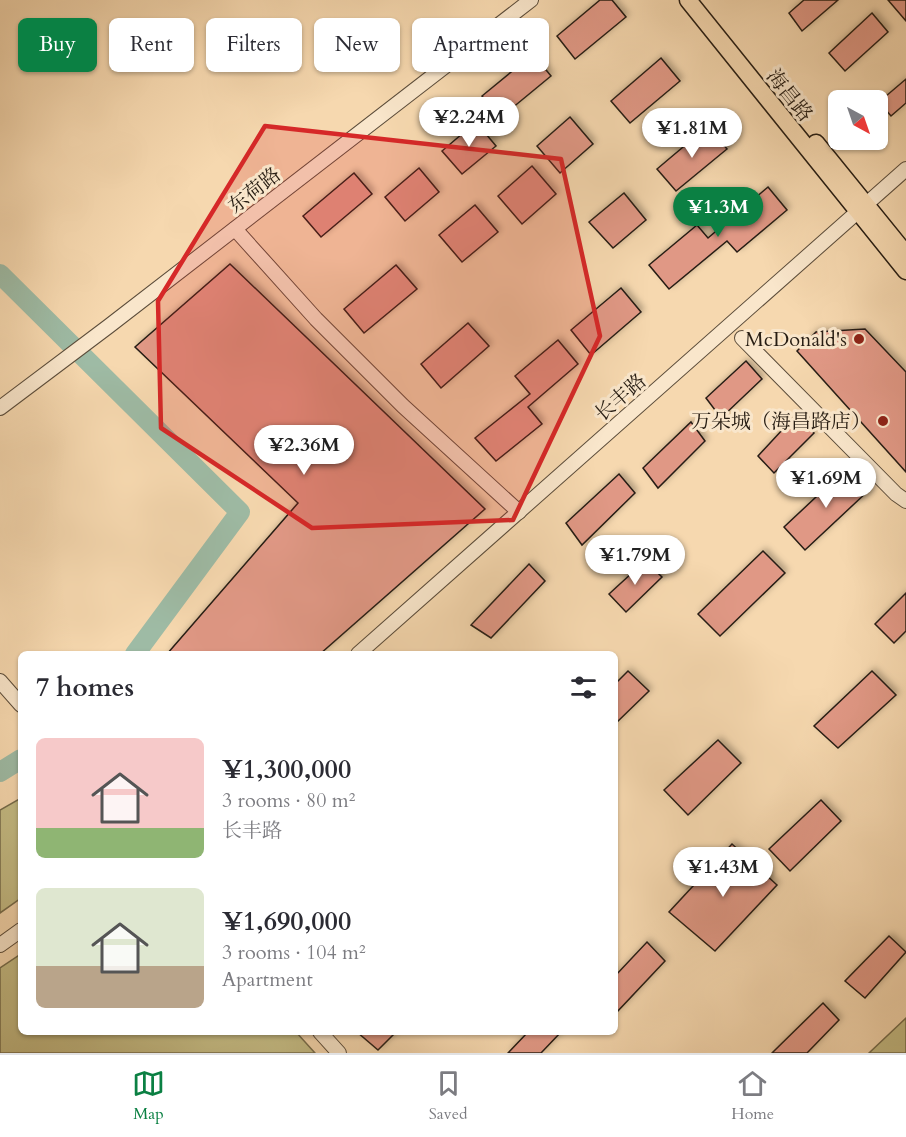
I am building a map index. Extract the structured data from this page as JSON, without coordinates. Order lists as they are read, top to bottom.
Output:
{
  "streets": {
    "main road": ["海昌路"],
    "street": ["东荷路", "长丰路"]
  },
  "crossings": [
    ["海昌路", "长丰路"]
  ],
  "places": ["McDonald's", "万朵城（海昌路店）"],
  "north": "bottom right",
  "page": {
    "chip": [
      "Buy",
      "Rent",
      "Filters",
      "New",
      "Apartment"
    ],
    "price": [
      "¥2.24M",
      "¥1.81M",
      "¥1.3M",
      "¥2.36M",
      "¥1.69M",
      "¥1.79M",
      "¥1.43M"
    ],
    "heading": "7 homes",
    "list": [
      {
        "name": "¥1,300,000",
        "note": "3 rooms · 80 m² · 长丰路"
      },
      {
        "name": "¥1,690,000",
        "note": "3 rooms · 104 m² · Apartment"
      }
    ],
    "tabs": ["Map", "Saved", "Home"]
  }
}
